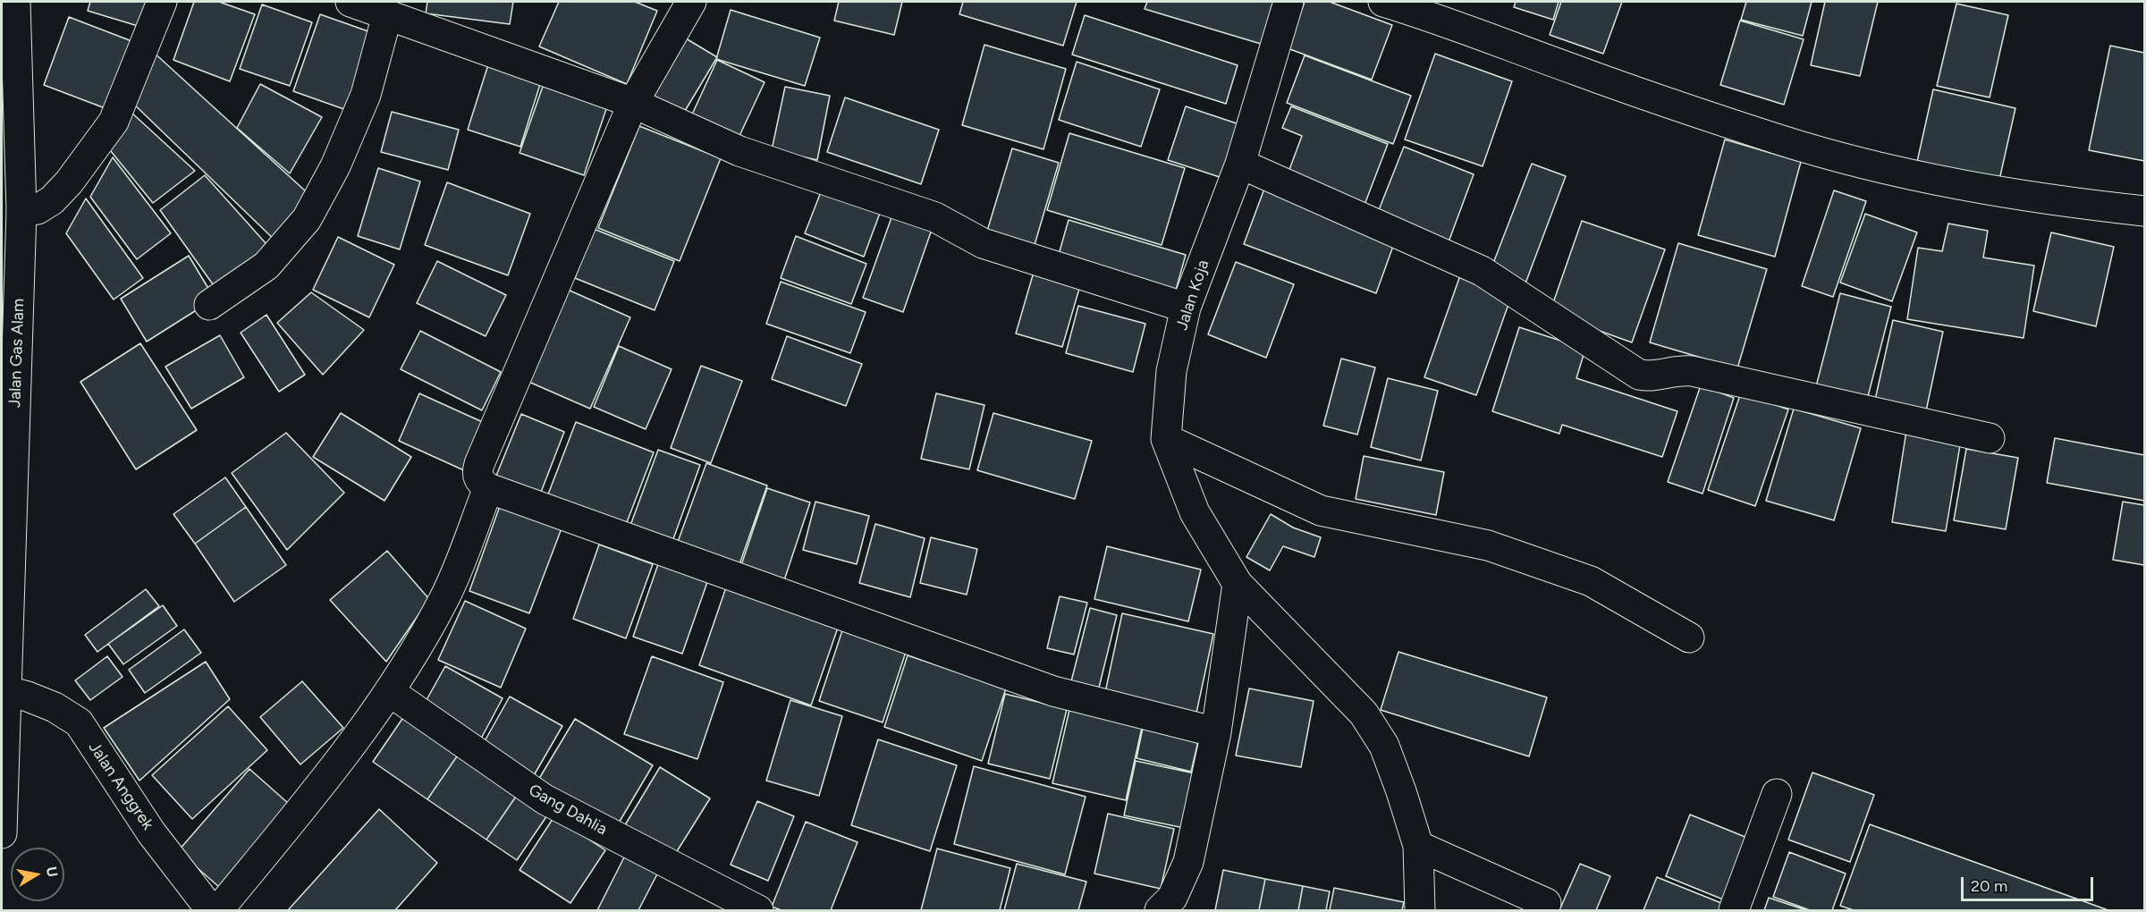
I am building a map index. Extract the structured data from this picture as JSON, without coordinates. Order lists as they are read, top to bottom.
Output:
{
  "streets": {
    "street": [
      "Jalan Koja",
      "Jalan Gas Alam",
      "Jalan Anggrek",
      "Gang Dahlia"
    ]
  },
  "crossings": [
    ["Jalan Gas Alam", "Jalan Anggrek"]
  ],
  "scale_bar": "20 m",
  "north": "right"
}
